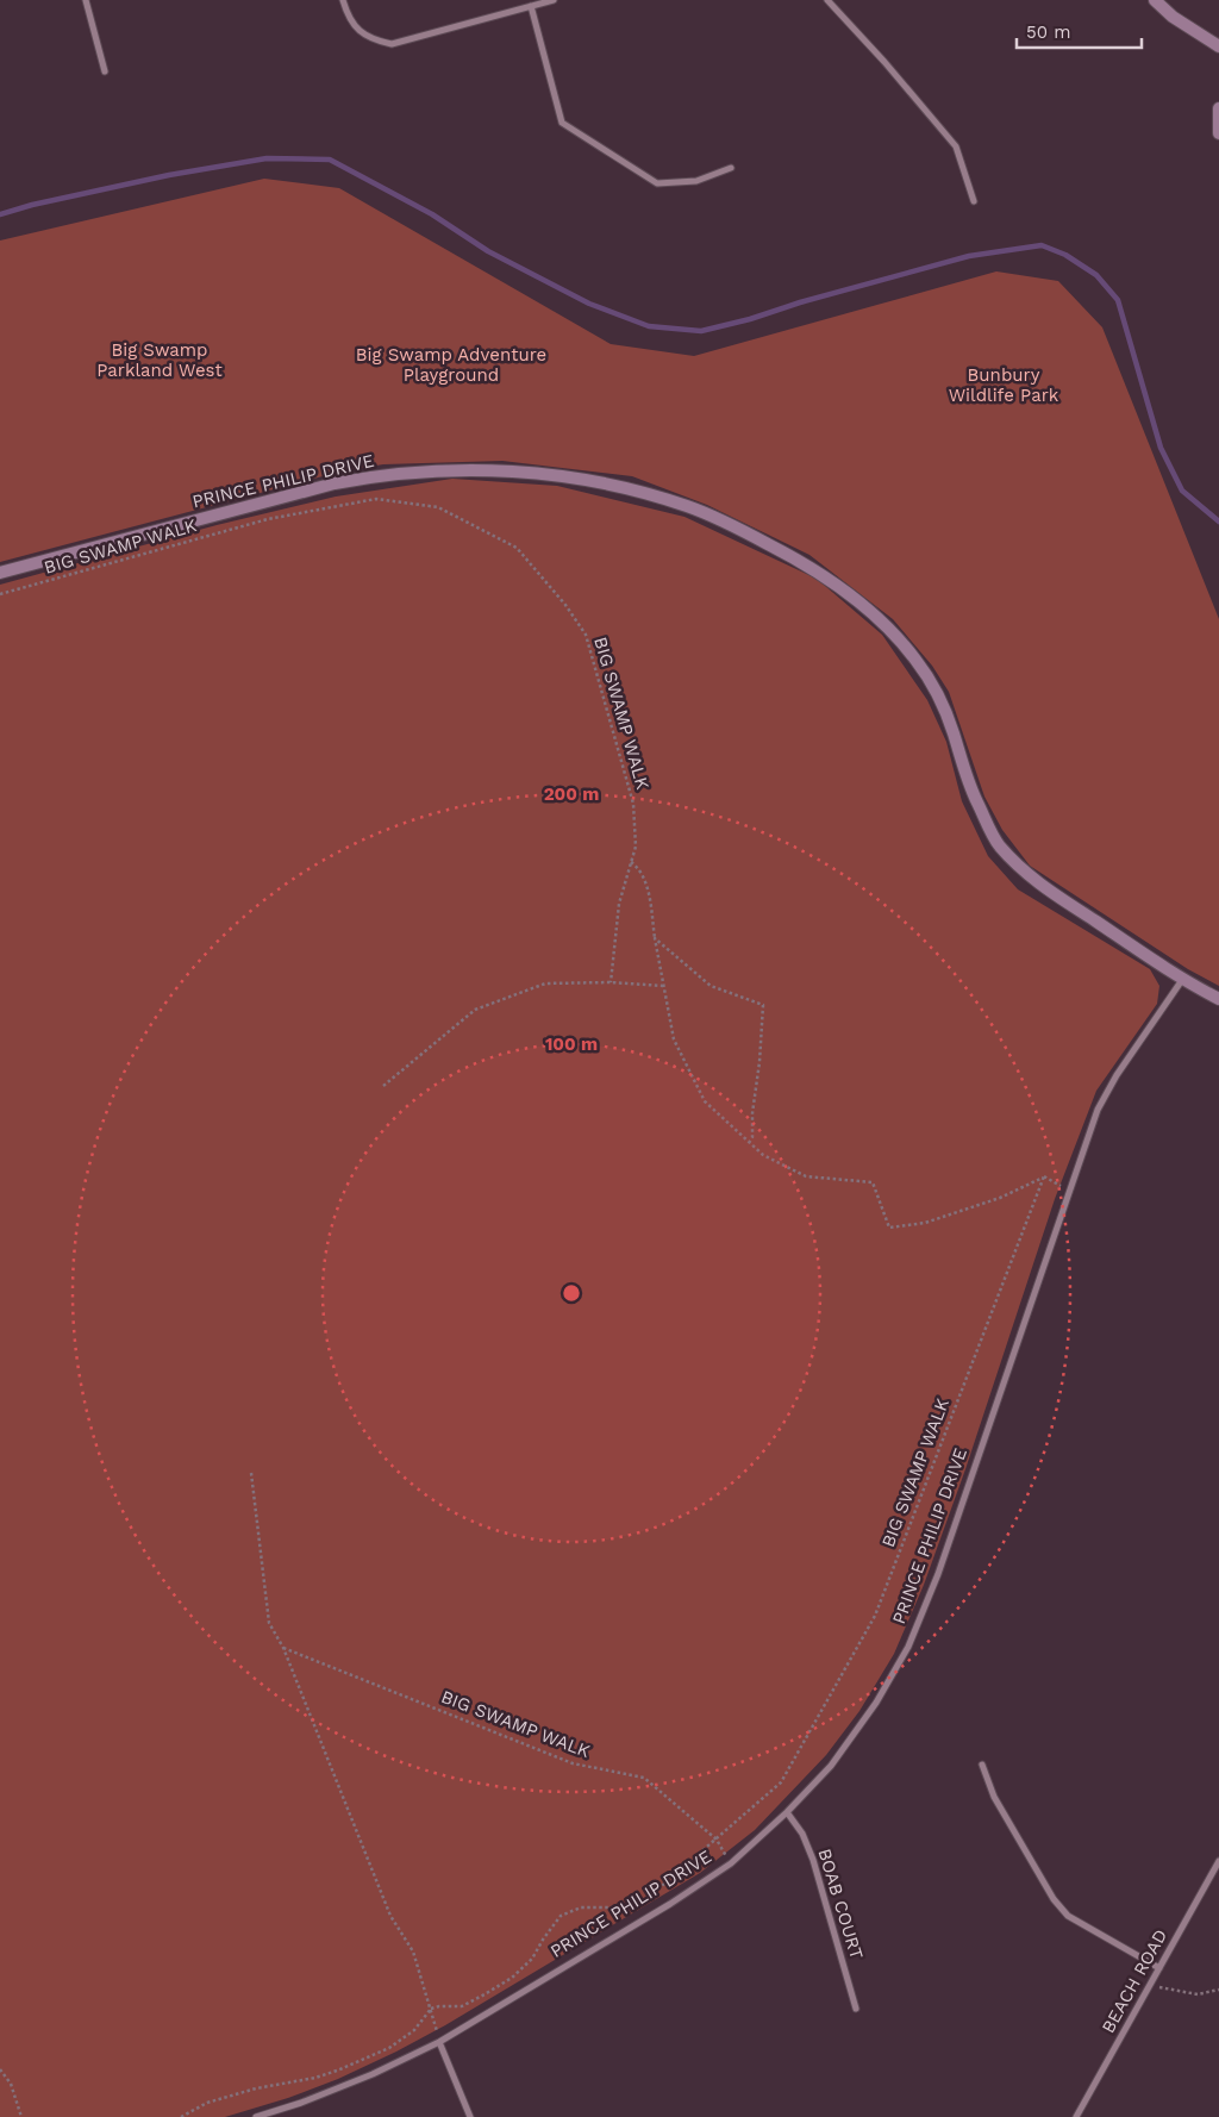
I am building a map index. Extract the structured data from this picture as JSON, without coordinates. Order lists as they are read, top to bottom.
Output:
{
  "streets": {
    "street": ["PRINCE PHILIP DRIVE", "BOAB COURT", "BEACH ROAD"],
    "path": ["BIG SWAMP WALK"]
  },
  "crossings": [
    ["PRINCE PHILIP DRIVE", "BOAB COURT"]
  ],
  "parks": ["Big Swamp Parkland West", "Big Swamp Adventure Playground", "Bunbury Wildlife Park"],
  "scale_bar": "50 m",
  "rings": ["200 m", "100 m"]
}
